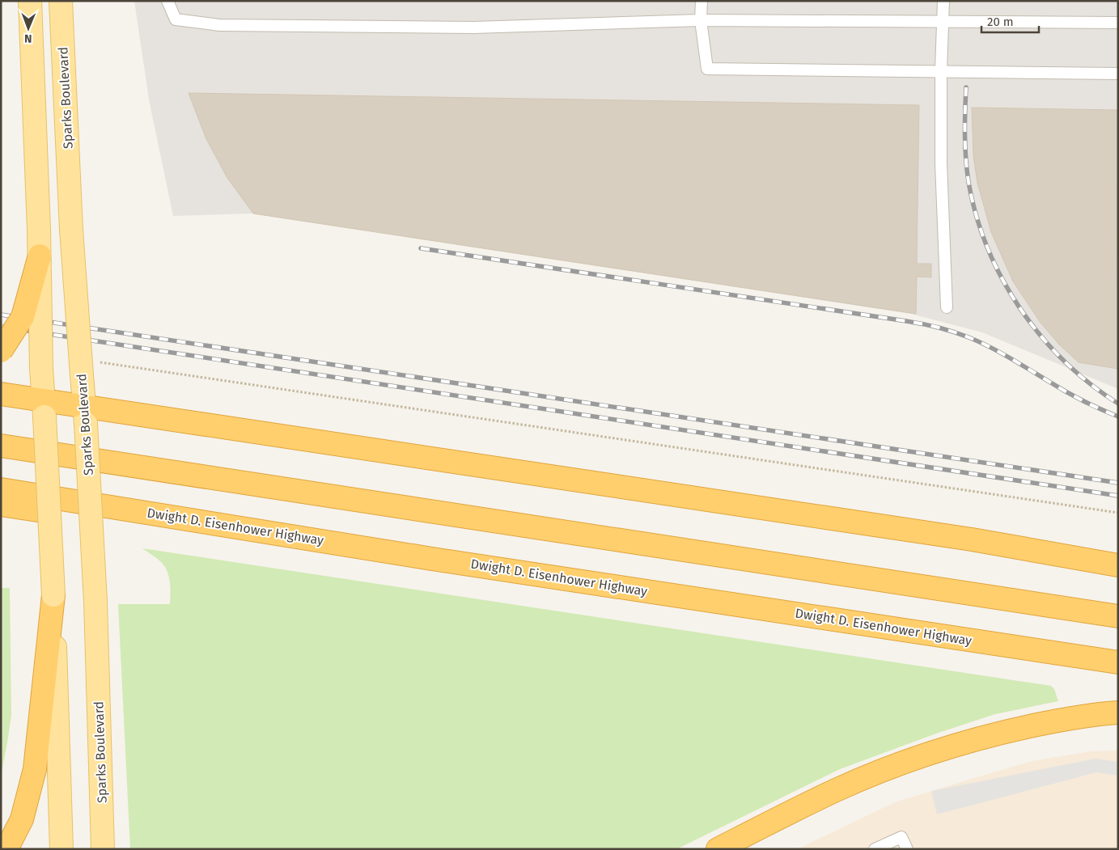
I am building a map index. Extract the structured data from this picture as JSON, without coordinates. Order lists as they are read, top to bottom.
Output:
{
  "streets": {
    "highway": ["Dwight D. Eisenhower Highway"],
    "main road": ["Sparks Boulevard"]
  },
  "scale_bar": "20 m",
  "north": "bottom"
}
